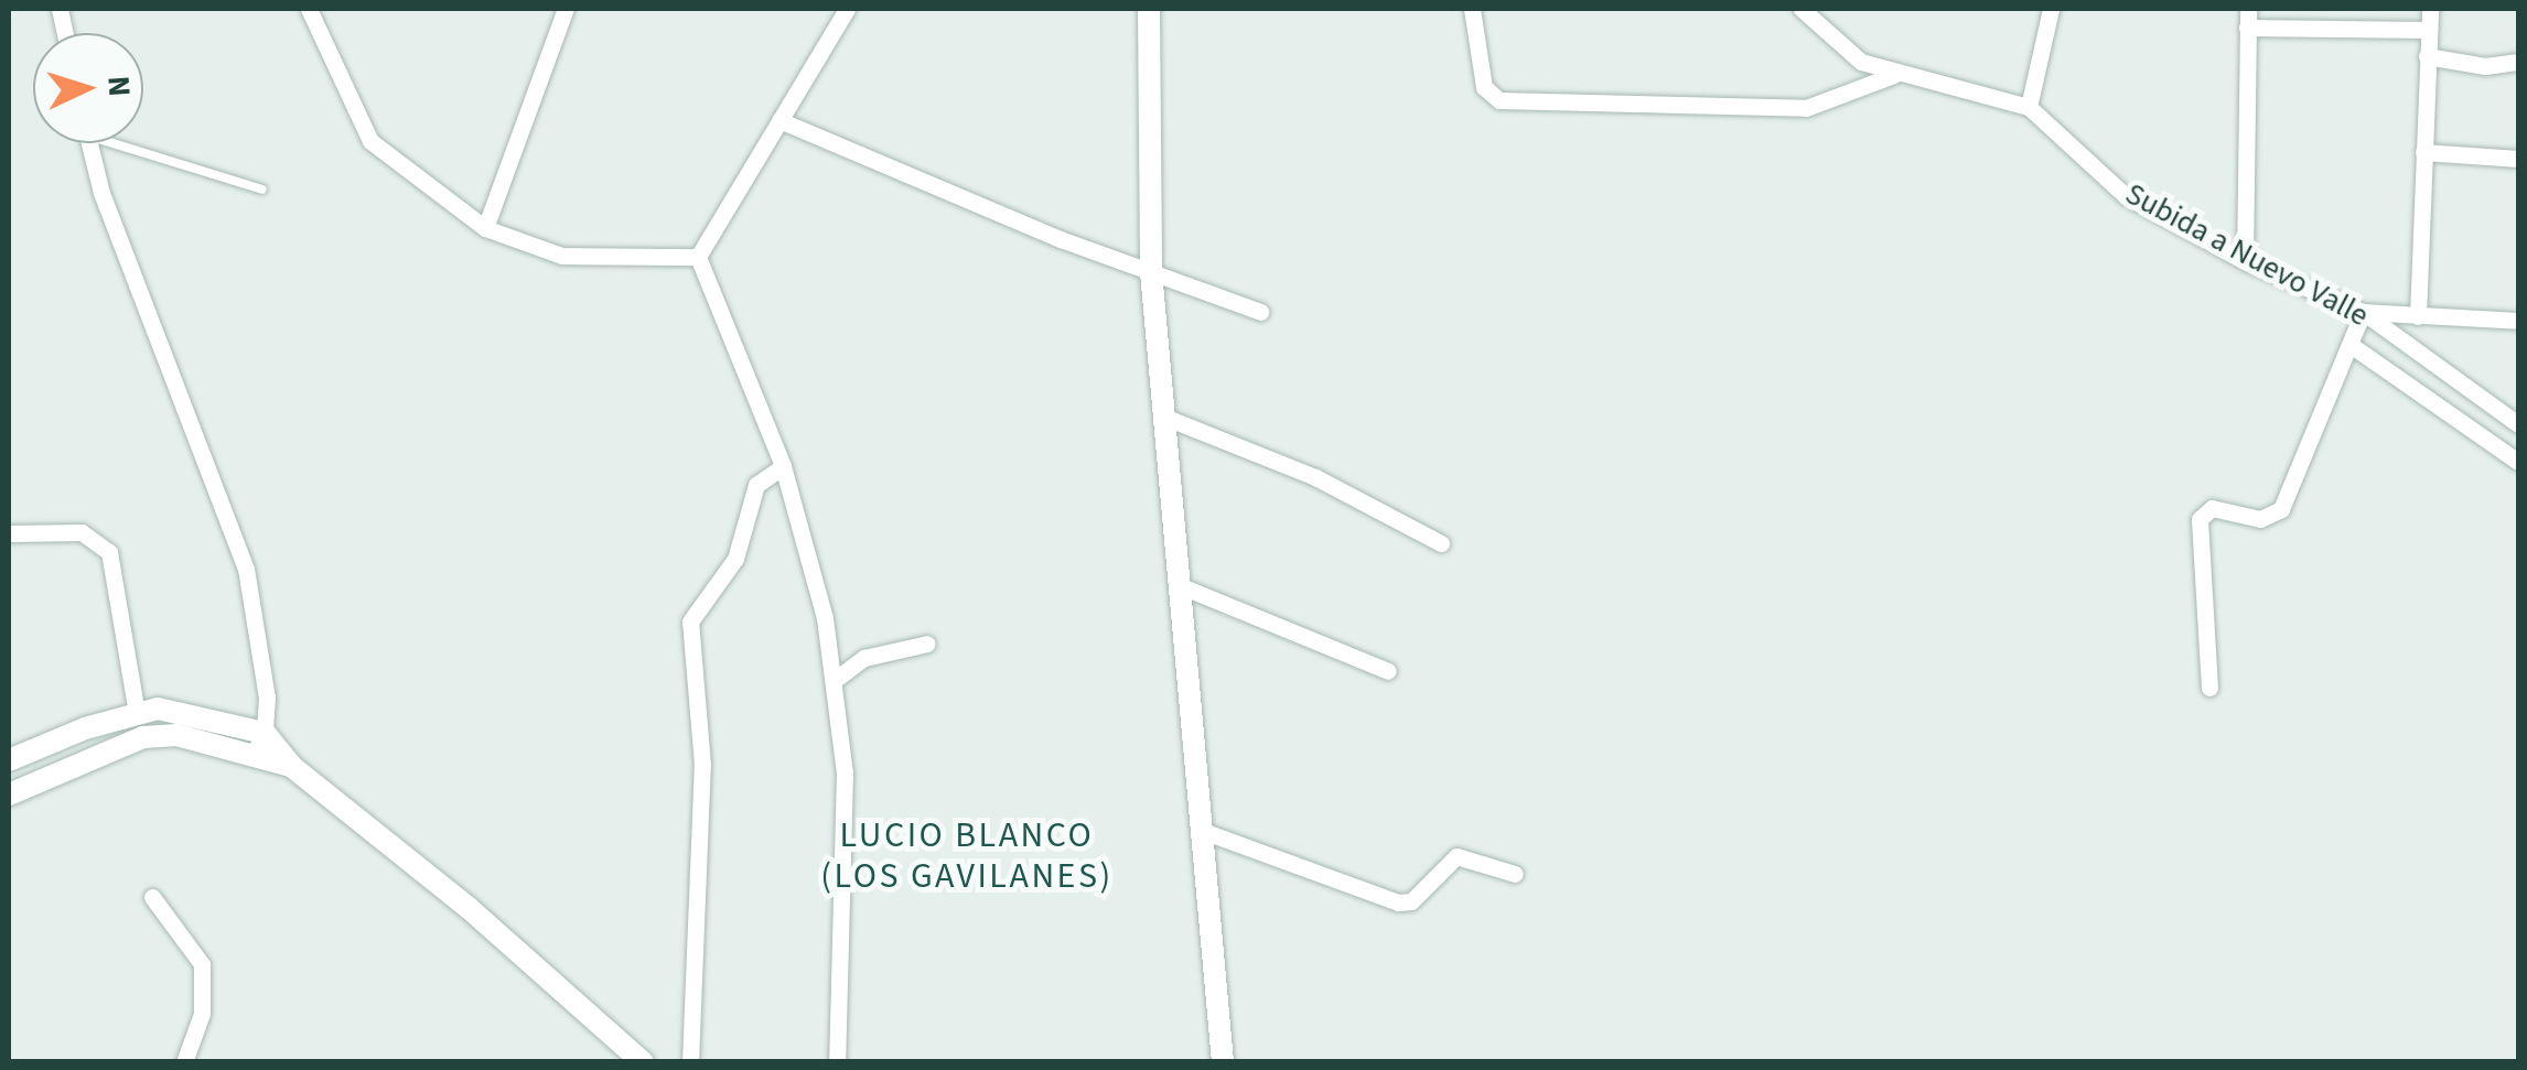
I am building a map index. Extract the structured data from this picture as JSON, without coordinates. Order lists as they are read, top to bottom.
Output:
{
  "streets": {
    "street": ["Subida a Nuevo Valle"]
  },
  "districts": ["LUCIO BLANCO (LOS GAVILANES)"],
  "north": "right"
}
